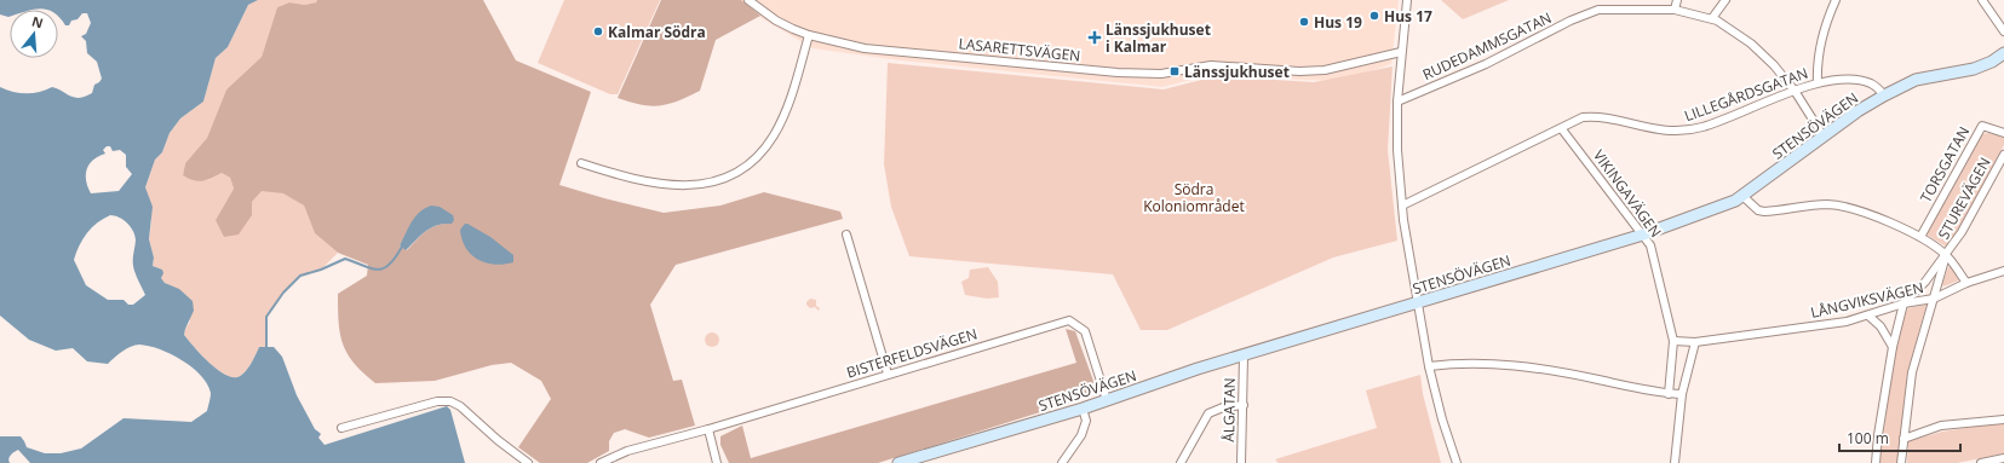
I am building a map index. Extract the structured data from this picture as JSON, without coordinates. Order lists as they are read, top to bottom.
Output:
{
  "streets": {
    "street": [
      "RUDEDAMMSGATAN",
      "LASARETTSVÄGEN",
      "LILLEGÅRDSGATAN",
      "STENSÖVÄGEN",
      "TORSGATAN",
      "VIKINGAVÄGEN",
      "STUREVÄGEN",
      "LÅNGVIKSVÄGEN",
      "BISTERFELDSVÄGEN",
      "ÅLGATAN"
    ]
  },
  "crossings": [
    ["RUDEDAMMSGATAN", "LILLEGÅRDSGATAN"],
    ["RUDEDAMMSGATAN", "STENSÖVÄGEN"],
    ["LILLEGÅRDSGATAN", "STENSÖVÄGEN"],
    ["LILLEGÅRDSGATAN", "VIKINGAVÄGEN"],
    ["STENSÖVÄGEN", "VIKINGAVÄGEN"],
    ["STENSÖVÄGEN", "BISTERFELDSVÄGEN"],
    ["STENSÖVÄGEN", "ÅLGATAN"],
    ["VIKINGAVÄGEN", "LÅNGVIKSVÄGEN"],
    ["STUREVÄGEN", "LÅNGVIKSVÄGEN"]
  ],
  "parks": ["Södra Koloniområdet"],
  "places": {
    "other": ["Hus 17", "Hus 19", "Kalmar Södra"],
    "health": ["Länssjukhuset i Kalmar"],
    "transit": ["Länssjukhuset"]
  },
  "scale_bar": "100 m",
  "north": "top"
}
